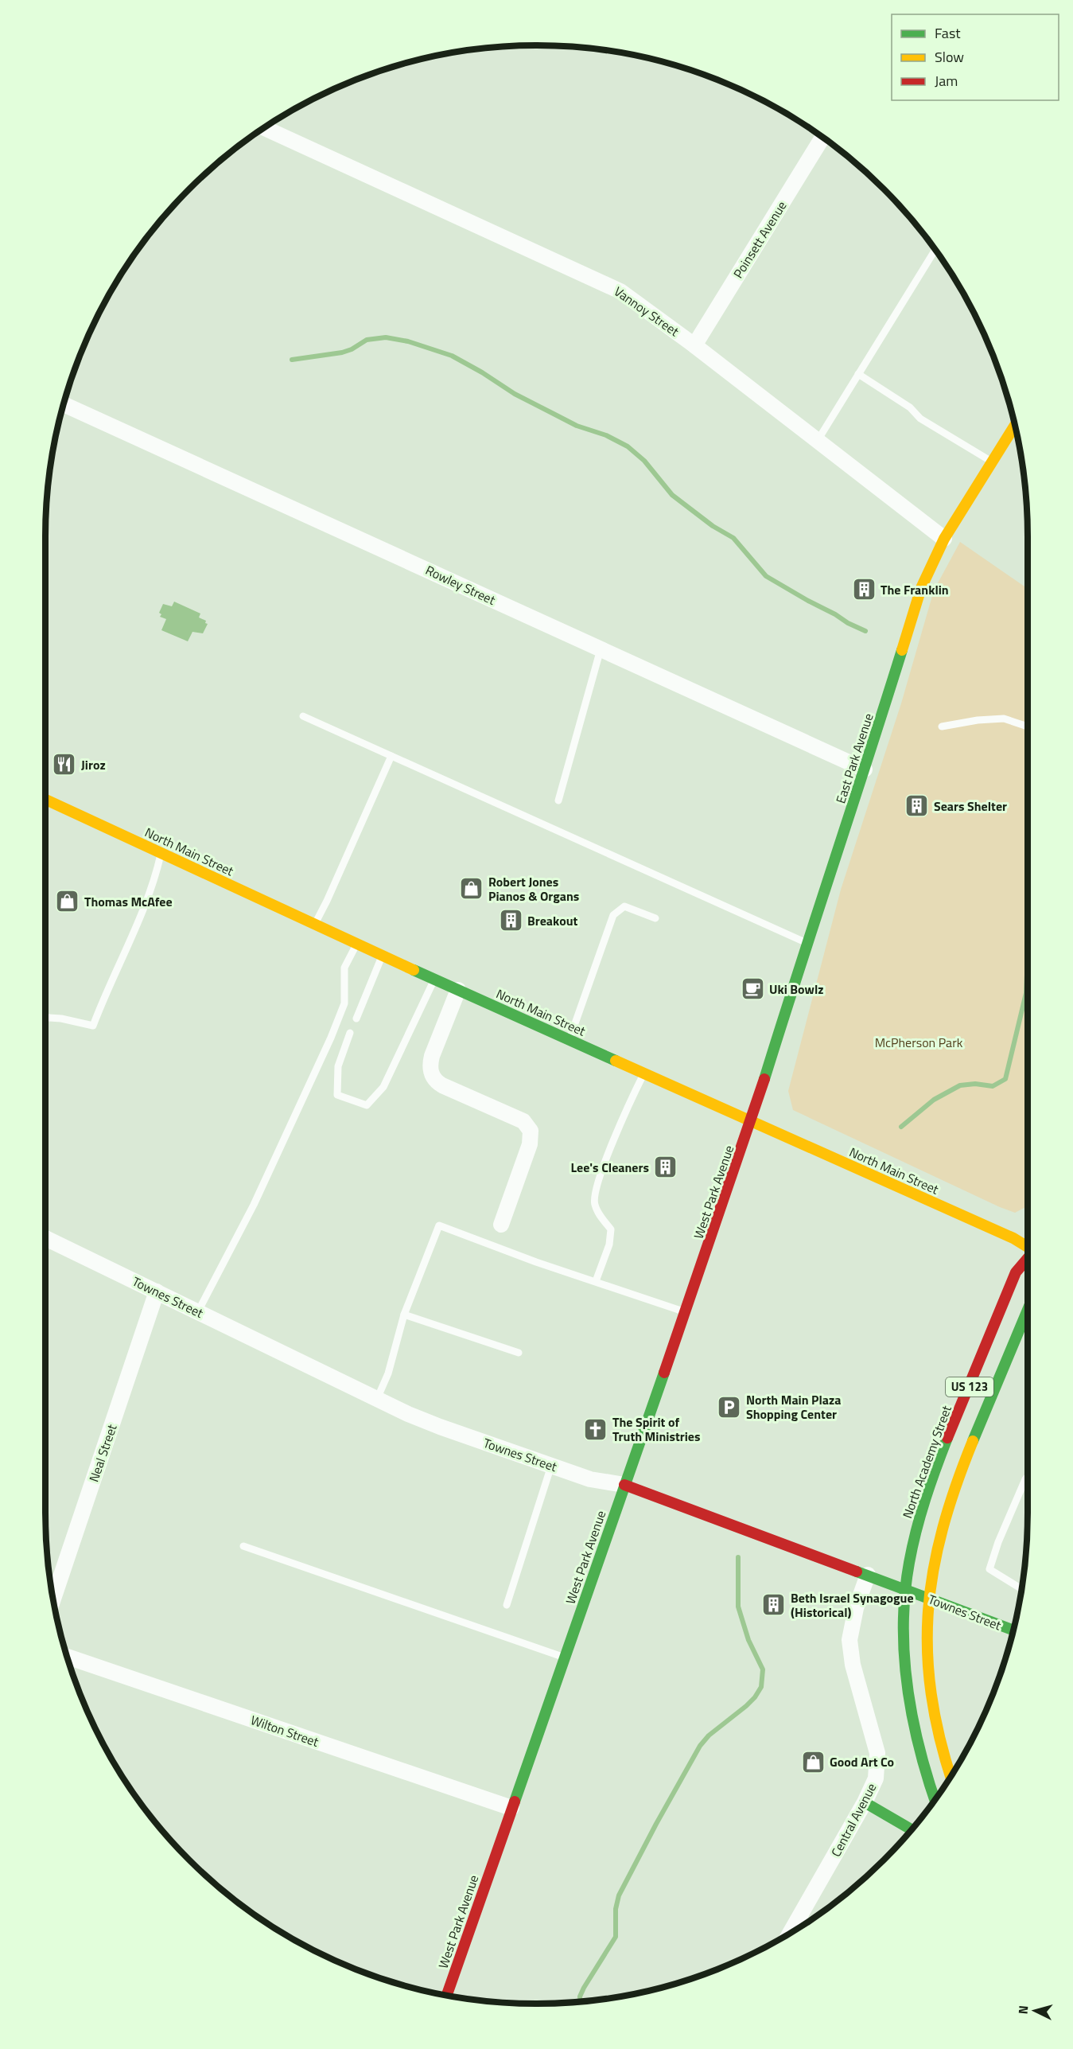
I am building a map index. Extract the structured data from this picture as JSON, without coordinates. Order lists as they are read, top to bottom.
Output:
{
  "streets": {
    "main road": [
      "East Park Avenue",
      "North Main Street",
      "West Park Avenue",
      "Townes Street",
      "US 123",
      "North Academy Street"
    ],
    "street": [
      "Poinsett Avenue",
      "Vannoy Street",
      "Rowley Street",
      "Neal Street",
      "Wilton Street",
      "Central Avenue"
    ]
  },
  "crossings": [
    ["Poinsett Avenue", "Vannoy Street"],
    ["Vannoy Street", "East Park Avenue"],
    ["Rowley Street", "East Park Avenue"],
    ["East Park Avenue", "North Main Street"],
    ["East Park Avenue", "West Park Avenue"],
    ["North Main Street", "West Park Avenue"],
    ["West Park Avenue", "Townes Street"],
    ["West Park Avenue", "Wilton Street"],
    ["Townes Street", "Neal Street"],
    ["Townes Street", "Central Avenue"]
  ],
  "parks": ["McPherson Park"],
  "places": {
    "building": [
      "The Franklin",
      "Sears Shelter",
      "Breakout",
      "Lee's Cleaners",
      "Beth Israel Synagogue (Historical)"
    ],
    "restaurant": ["Jiroz"],
    "shop": ["Robert Jones Pianos & Organs", "Thomas McAfee", "Good Art Co"],
    "cafe": ["Uki Bowlz"],
    "parking": ["North Main Plaza Shopping Center"],
    "church": ["The Spirit of Truth Ministries"]
  },
  "legend": ["Fast", "Slow", "Jam"],
  "north": "left"
}
